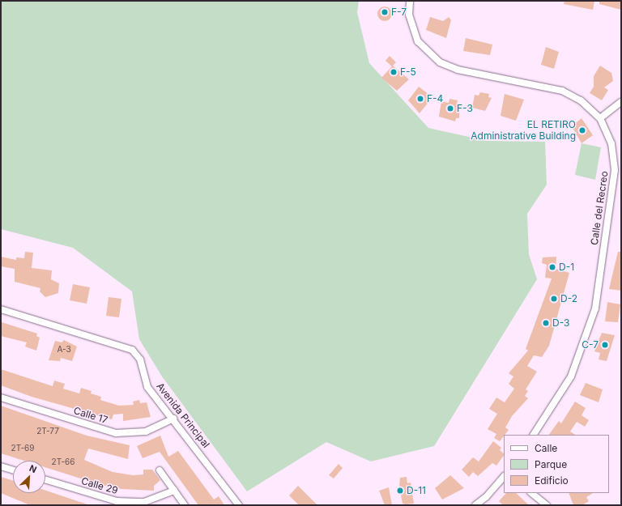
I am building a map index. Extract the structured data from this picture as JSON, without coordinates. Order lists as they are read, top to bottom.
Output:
{
  "streets": {
    "street": [
      "Calle del Recreo",
      "Calle 17",
      "Avenida Principal",
      "Calle 29"
    ]
  },
  "crossings": [
    ["Calle 17", "Avenida Principal"]
  ],
  "places": [
    "F-7",
    "F-5",
    "F-4",
    "F-3",
    "EL RETIRO Administrative Building",
    "D-1",
    "D-2",
    "D-3",
    "C-7",
    "D-11"
  ],
  "house_numbers": [
    "A-3",
    "2T-77",
    "2T-69",
    "2T-66"
  ],
  "legend": ["Calle", "Parque", "Edificio"],
  "north": "top right"
}
